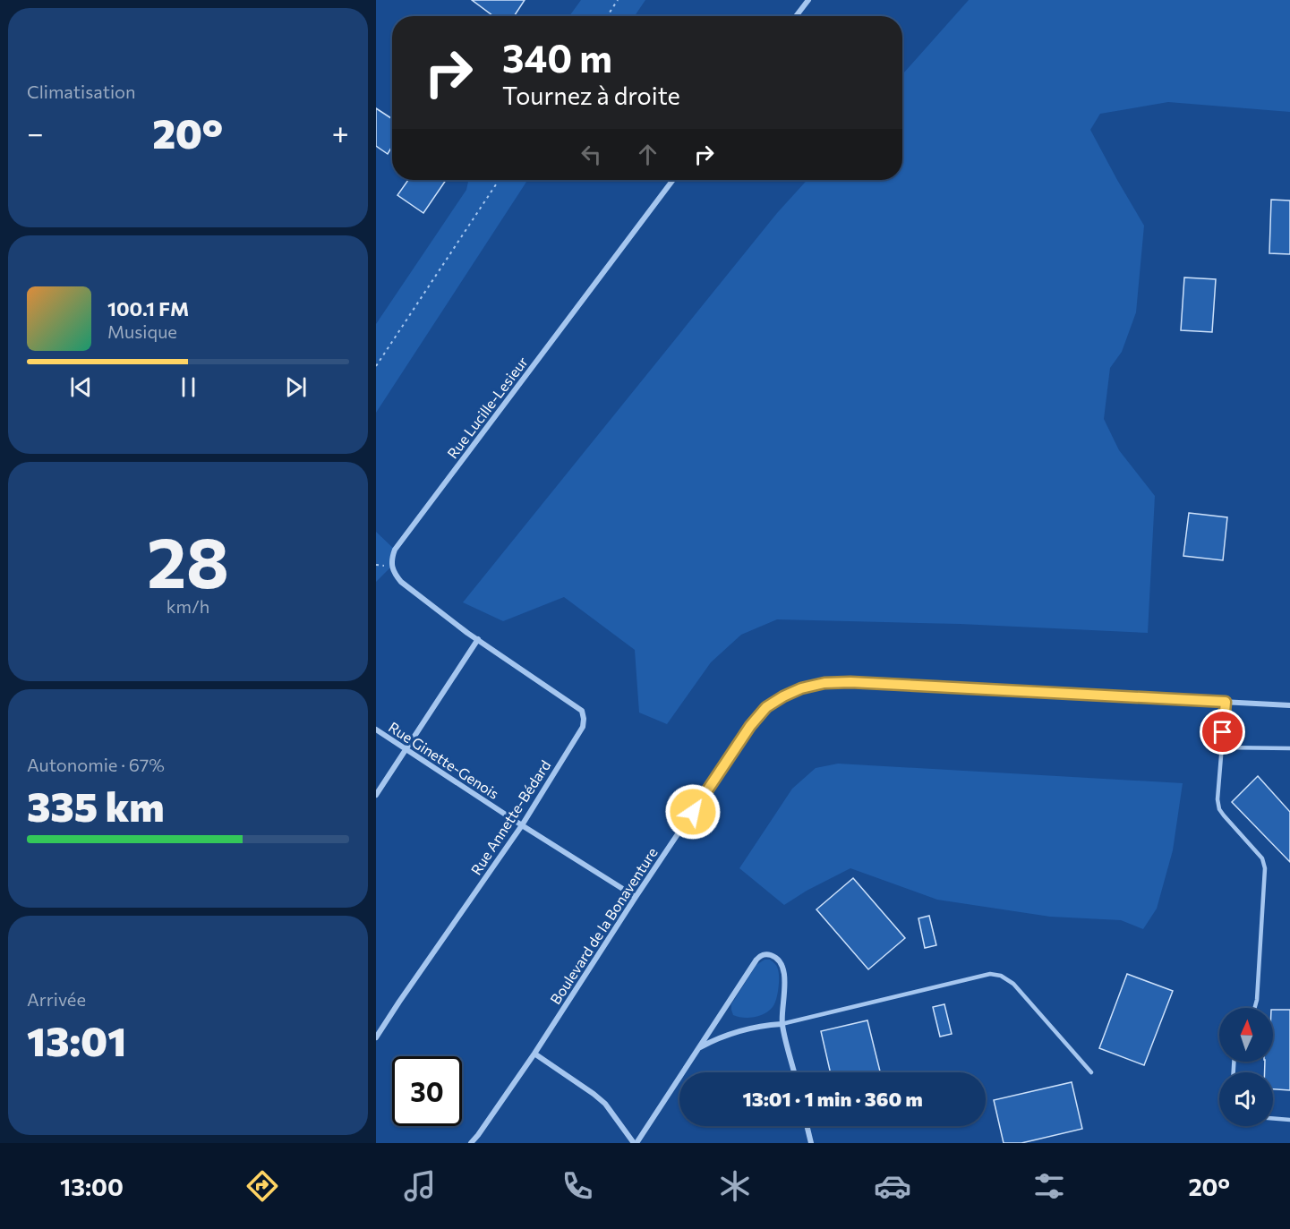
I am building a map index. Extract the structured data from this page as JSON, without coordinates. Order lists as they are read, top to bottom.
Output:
{
  "streets": {
    "street": [
      "Rue Lucille-Lesieur",
      "Rue Ginette-Genois",
      "Rue Annette-Bédard",
      "Boulevard de la Bonaventure"
    ]
  },
  "crossings": [
    ["Rue Lucille-Lesieur", "Rue Annette-Bédard"],
    ["Rue Ginette-Genois", "Rue Annette-Bédard"],
    ["Rue Ginette-Genois", "Boulevard de la Bonaventure"]
  ],
  "north": "top",
  "page": {
    "tile": [
      "Climatisation",
      ["28", "km/h"],
      ["Autonomie · 67%", "335 km"],
      ["Arrivée", "13:01"]
    ],
    "turn": ["340 m", "Tournez à droite"],
    "heat": ["−", "20°", "+"],
    "song": ["100.1 FM", "Musique"],
    "limit": "30",
    "trip": "13:01 · 1 min · 360 m",
    "tabs": ["13:00", "20°"]
  }
}
